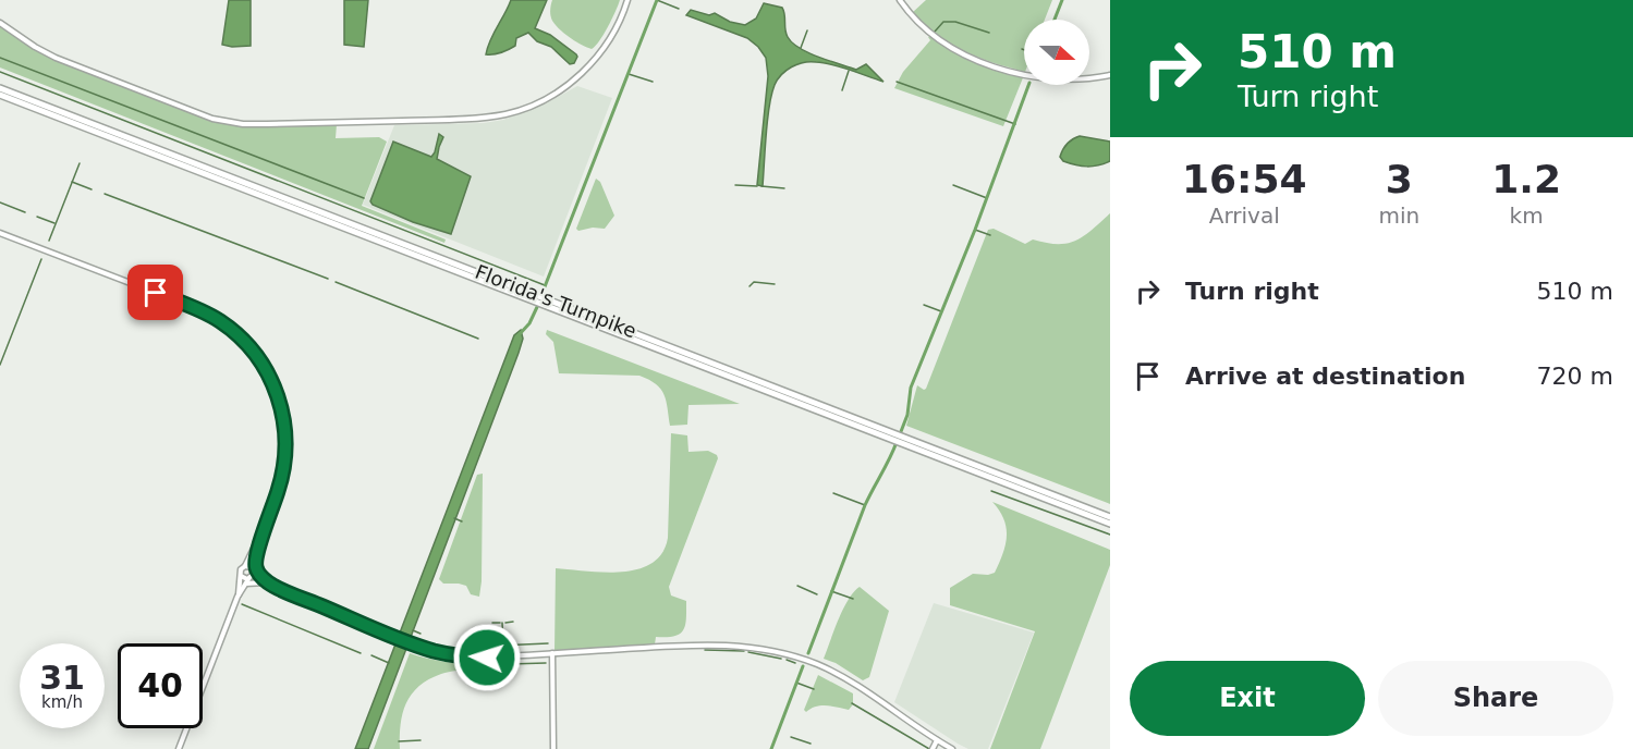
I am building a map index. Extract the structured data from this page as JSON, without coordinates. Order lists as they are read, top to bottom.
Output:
{
  "streets": {
    "highway": ["Florida's Turnpike"]
  },
  "north": "right",
  "page": {
    "turn": ["510 m", "Turn right"],
    "eta": [
      "16:54",
      "Arrival",
      "3",
      "min",
      "1.2",
      "km"
    ],
    "list": [
      {
        "name": "Turn right",
        "value": "510 m"
      },
      {
        "name": "Arrive at destination",
        "value": "720 m"
      }
    ],
    "speed": "31 km/h",
    "limit": "40",
    "buttons": ["Exit", "Share"]
  }
}
